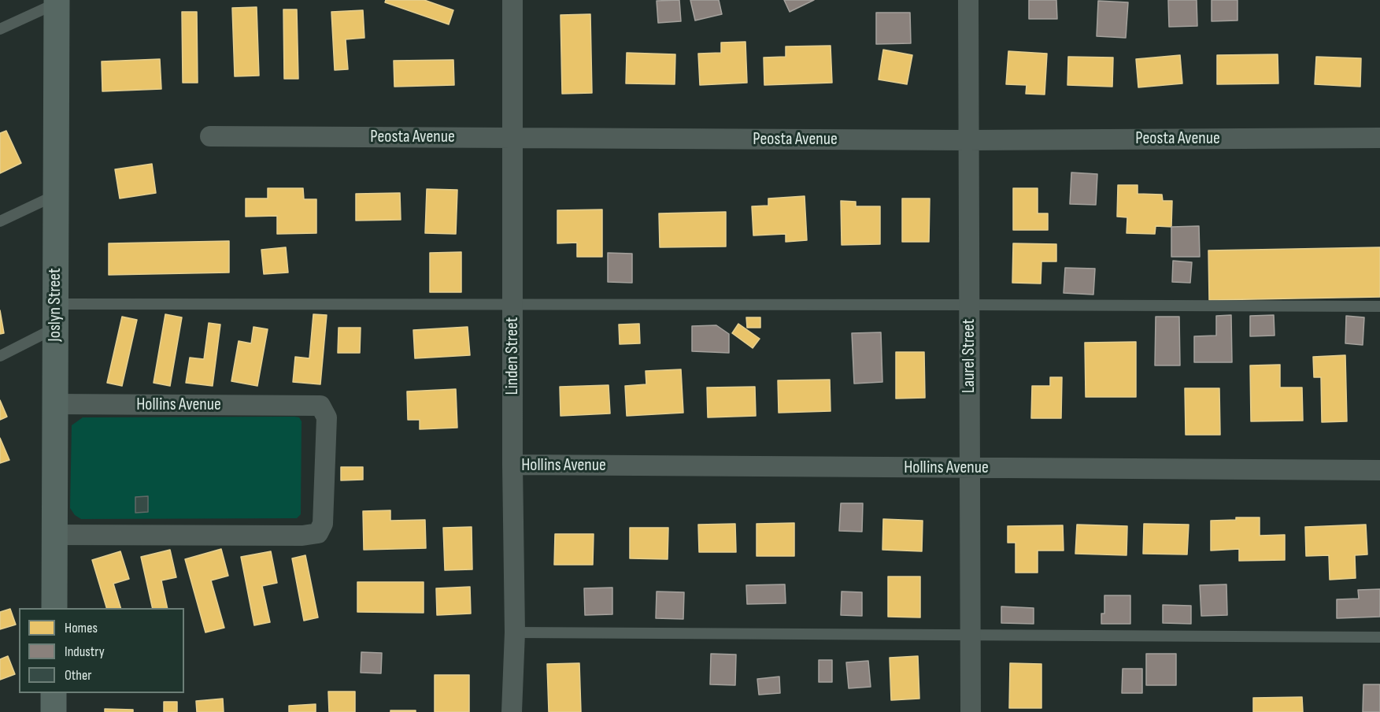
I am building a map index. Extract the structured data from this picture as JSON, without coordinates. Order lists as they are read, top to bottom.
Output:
{
  "streets": {
    "street": [
      "Peosta Avenue",
      "Joslyn Street",
      "Linden Street",
      "Laurel Street",
      "Hollins Avenue"
    ]
  },
  "crossings": [
    ["Peosta Avenue", "Linden Street"],
    ["Peosta Avenue", "Laurel Street"],
    ["Joslyn Street", "Hollins Avenue"],
    ["Linden Street", "Hollins Avenue"],
    ["Laurel Street", "Hollins Avenue"]
  ],
  "legend": ["Homes", "Industry", "Other"]
}
